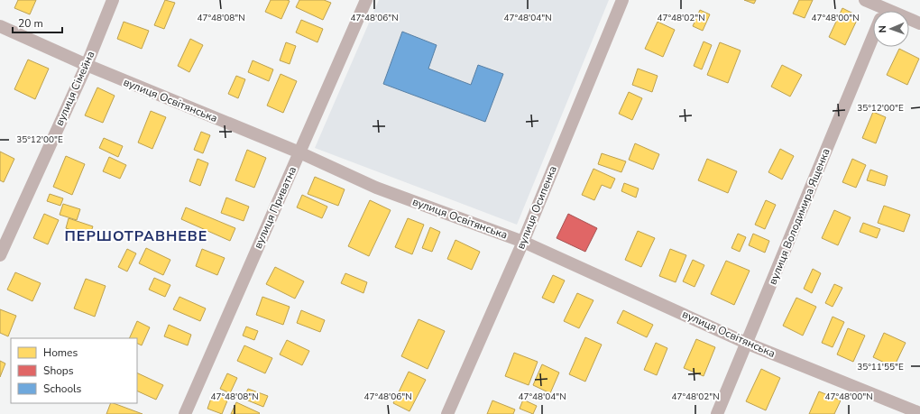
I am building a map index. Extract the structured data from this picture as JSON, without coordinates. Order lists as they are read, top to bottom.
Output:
{
  "streets": {
    "street": [
      "вулиця Сімейна",
      "вулиця Освітянська",
      "вулиця Приватна",
      "вулиця Осипенка",
      "вулиця Володимира Ященка"
    ]
  },
  "crossings": [
    ["вулиця Сімейна", "вулиця Освітянська"],
    ["вулиця Освітянська", "вулиця Приватна"],
    ["вулиця Освітянська", "вулиця Осипенка"],
    ["вулиця Освітянська", "вулиця Володимира Ященка"]
  ],
  "districts": ["ПЕРШОТРАВНЕВЕ"],
  "legend": ["Homes", "Shops", "Schools"],
  "scale_bar": "20 m",
  "north": "left",
  "coordinates": [
    "47°48'08\"N",
    "47°48'06\"N",
    "47°48'04\"N",
    "47°48'02\"N",
    "47°48'00\"N",
    "35°12'00\"E",
    "35°11'55\"E"
  ]
}
